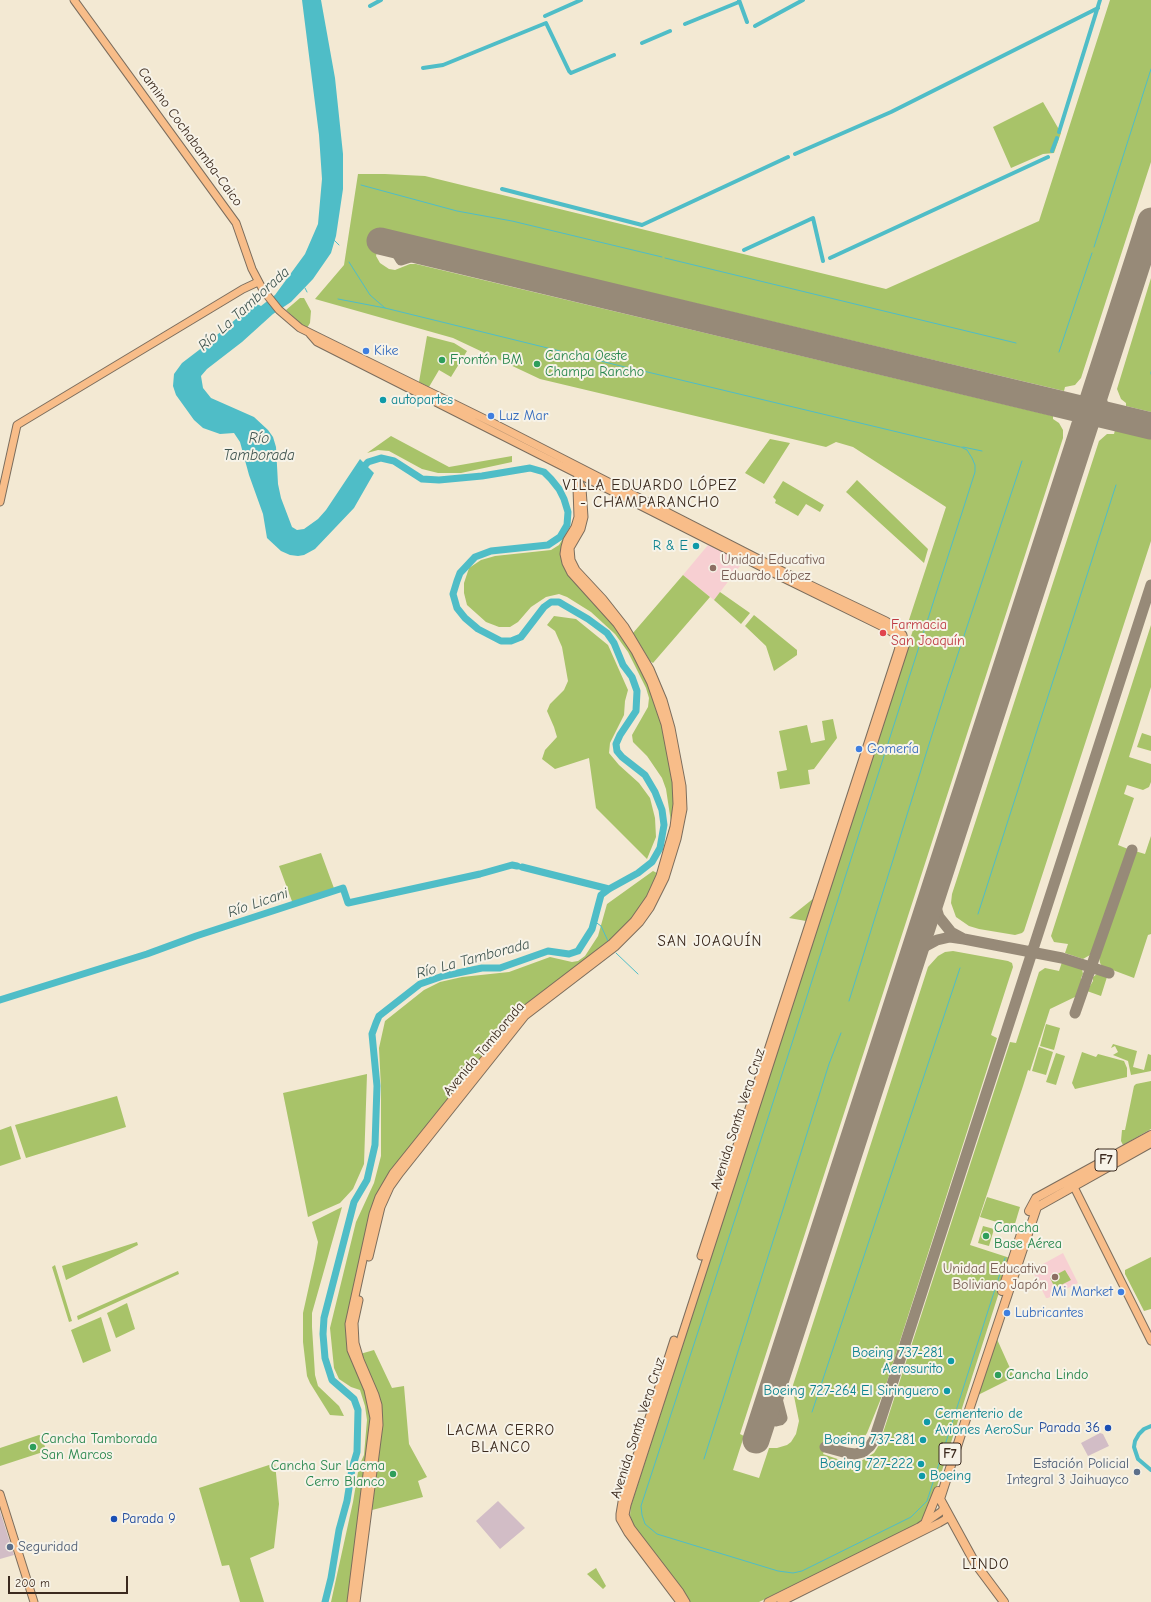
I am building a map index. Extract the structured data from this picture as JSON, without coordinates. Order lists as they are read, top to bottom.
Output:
{
  "streets": {
    "highway": ["F7"],
    "main road": ["Camino Cochabamba-Caico", "Avenida Tamborada", "Avenida Santa Vera Cruz"]
  },
  "crossings": [
    ["Camino Cochabamba-Caico", "Avenida Tamborada"]
  ],
  "districts": [
    "VILLA EDUARDO LÓPEZ - CHAMPARANCHO",
    "SAN JOAQUÍN",
    "LACMA CERRO BLANCO",
    "LINDO"
  ],
  "water": ["Río La Tamborada", "Río Tamborada", "Río Licani"],
  "places": [
    "Kike",
    "Frontón BM",
    "Cancha Oeste Champa Rancho",
    "autopartes",
    "Luz Mar",
    "R & E",
    "Unidad Educativa Eduardo López",
    "Farmacia San Joaquín",
    "Gomería",
    "Cancha Base Aérea",
    "Unidad Educativa Boliviano Japón",
    "Mi Market",
    "Lubricantes",
    "Boeing 737-281 Aerosurito",
    "Cancha Lindo",
    "Boeing 727-264 El Siringuero",
    "Cementerio de Aviones AeroSur",
    "Parada 36",
    "Boeing 737-281",
    "Cancha Tamborada San Marcos",
    "Boeing 727-222",
    "Estación Policial Integral 3 Jaihuayco",
    "Cancha Sur Lacma Cerro Blanco",
    "Boeing",
    "Parada 9",
    "Seguridad"
  ],
  "scale_bar": "200 m"
}
